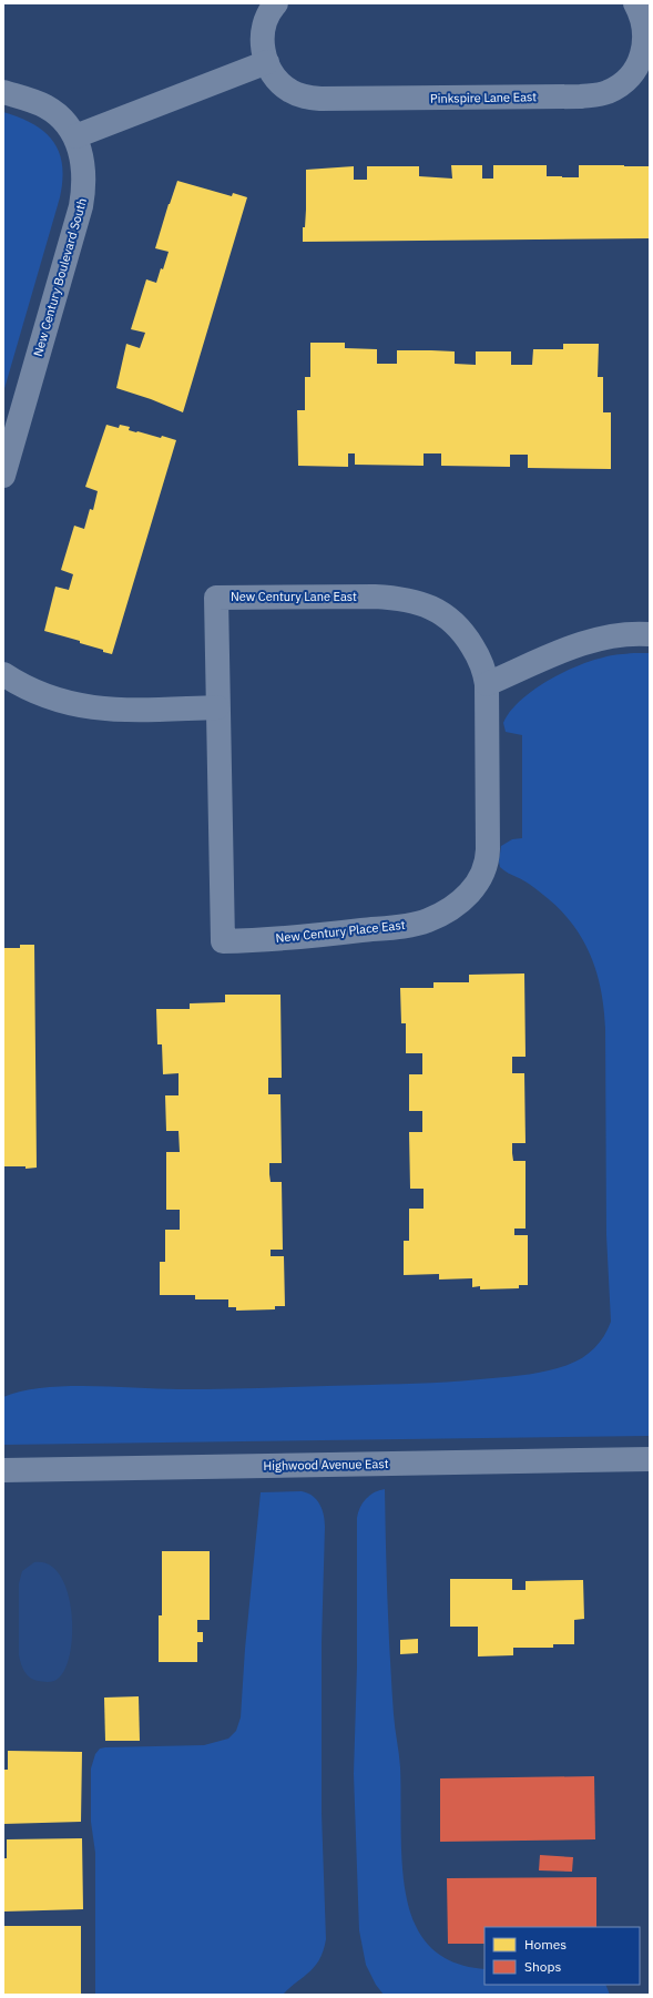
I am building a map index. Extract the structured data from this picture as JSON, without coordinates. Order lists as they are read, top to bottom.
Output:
{
  "streets": {
    "street": [
      "Pinkspire Lane East",
      "New Century Boulevard South",
      "New Century Lane East",
      "New Century Place East",
      "Highwood Avenue East"
    ]
  },
  "crossings": [
    ["New Century Lane East", "New Century Place East"]
  ],
  "legend": ["Homes", "Shops"]
}
